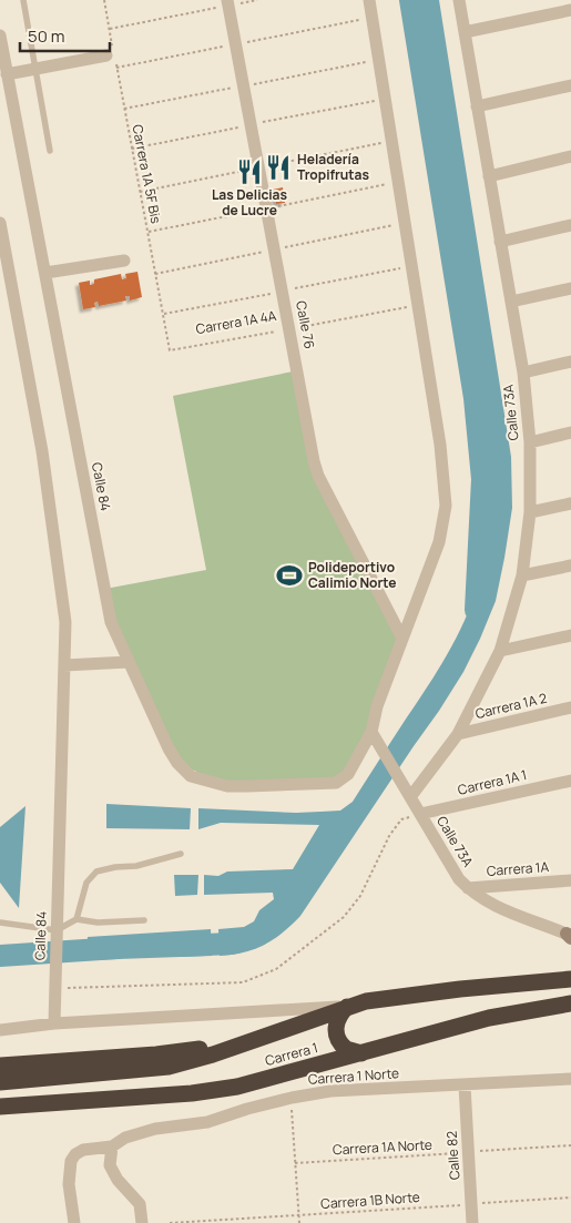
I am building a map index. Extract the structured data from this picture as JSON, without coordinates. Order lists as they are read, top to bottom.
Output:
{
  "streets": {
    "highway": ["Carrera 1"],
    "street": [
      "Calle 76",
      "Calle 73A",
      "Calle 84",
      "Carrera 1A 2",
      "Carrera 1A 1",
      "Carrera 1A",
      "Carrera 1 Norte",
      "Calle 82"
    ],
    "path": [
      "Carrera 1A 5F Bis",
      "Carrera 1A 4A",
      "Carrera 1A Norte",
      "Carrera 1B Norte"
    ]
  },
  "crossings": [
    ["Carrera 1A 5F Bis", "Carrera 1A 4A"],
    ["Carrera 1A 4A", "Calle 76"],
    ["Calle 73A", "Calle 84"],
    ["Calle 73A", "Carrera 1A 2"],
    ["Calle 73A", "Carrera 1A 1"],
    ["Calle 73A", "Carrera 1A"],
    ["Calle 84", "Carrera 1"],
    ["Carrera 1 Norte", "Calle 82"],
    ["Carrera 1A Norte", "Calle 82"],
    ["Calle 82", "Carrera 1B Norte"]
  ],
  "places": {
    "restaurant": ["Heladería Tropifrutas", "Las Delicias de Lucre"],
    "sports": ["Polideportivo Calimio Norte"]
  },
  "scale_bar": "50 m"
}
